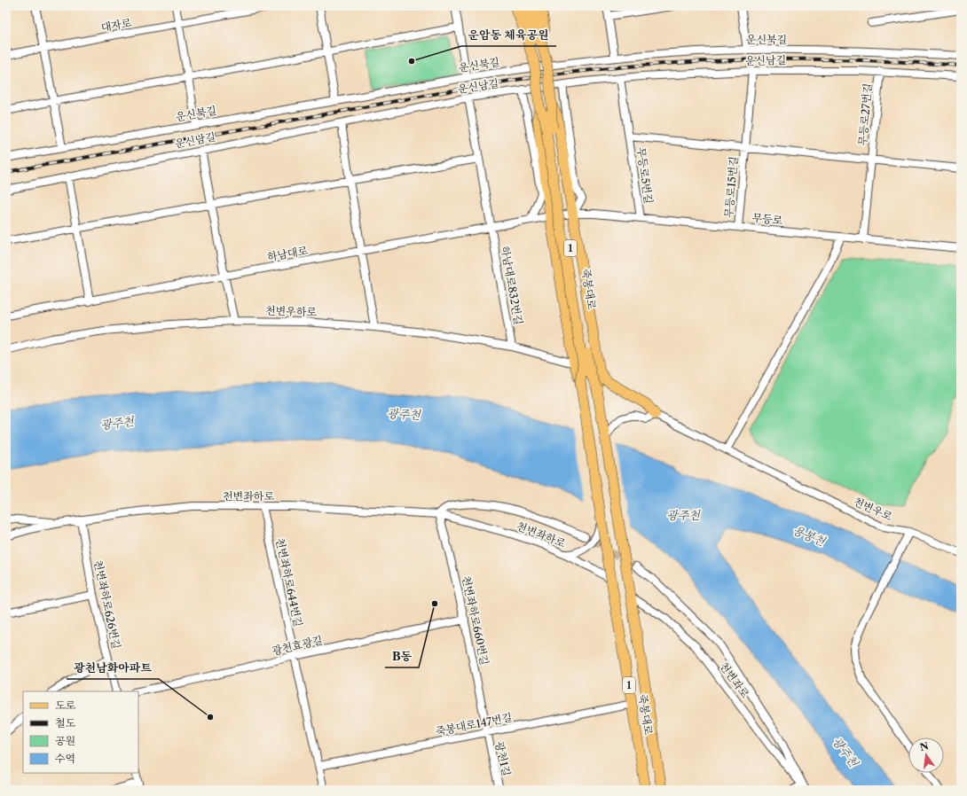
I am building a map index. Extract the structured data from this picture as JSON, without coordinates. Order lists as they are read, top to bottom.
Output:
{
  "streets": {
    "main road": ["1", "죽봉대로"],
    "street": [
      "대자로",
      "운신북길",
      "운신남길",
      "무등로27번길",
      "무등로5번길",
      "무등로15번길",
      "무등로",
      "하남대로",
      "하남대로832번길",
      "천변우하로",
      "천변좌하로",
      "천변우로",
      "천변좌하로644번길",
      "천변좌하로626번길",
      "천변좌하로660번길",
      "광천효광길",
      "천변좌로",
      "죽봉대로147번길",
      "광천1길"
    ]
  },
  "crossings": [
    ["운신남길", "무등로27번길"],
    ["운신남길", "무등로5번길"],
    ["운신남길", "무등로15번길"],
    ["운신남길", "하남대로832번길"],
    ["무등로27번길", "무등로15번길"],
    ["무등로27번길", "무등로"],
    ["무등로5번길", "무등로15번길"],
    ["무등로5번길", "무등로"],
    ["무등로15번길", "무등로"],
    ["무등로", "하남대로"],
    ["1", "죽봉대로"],
    ["1", "천변좌하로"],
    ["하남대로", "하남대로832번길"],
    ["하남대로832번길", "천변우하로"],
    ["죽봉대로", "천변좌하로"],
    ["죽봉대로", "천변좌로"],
    ["죽봉대로", "죽봉대로147번길"],
    ["천변좌하로", "천변좌하로644번길"],
    ["천변좌하로", "천변좌하로626번길"],
    ["천변좌하로", "천변좌하로660번길"],
    ["천변좌하로644번길", "광천효광길"],
    ["천변좌하로644번길", "죽봉대로147번길"],
    ["천변좌하로660번길", "광천효광길"],
    ["천변좌하로660번길", "죽봉대로147번길"],
    ["천변좌하로660번길", "광천1길"],
    ["죽봉대로147번길", "광천1길"]
  ],
  "water": ["광주천", "용봉천"],
  "places": ["운암동 체육공원", "B동", "광천남화아파트"],
  "legend": [
    "도로",
    "철도",
    "공원",
    "수역"
  ],
  "north": "top"
}
